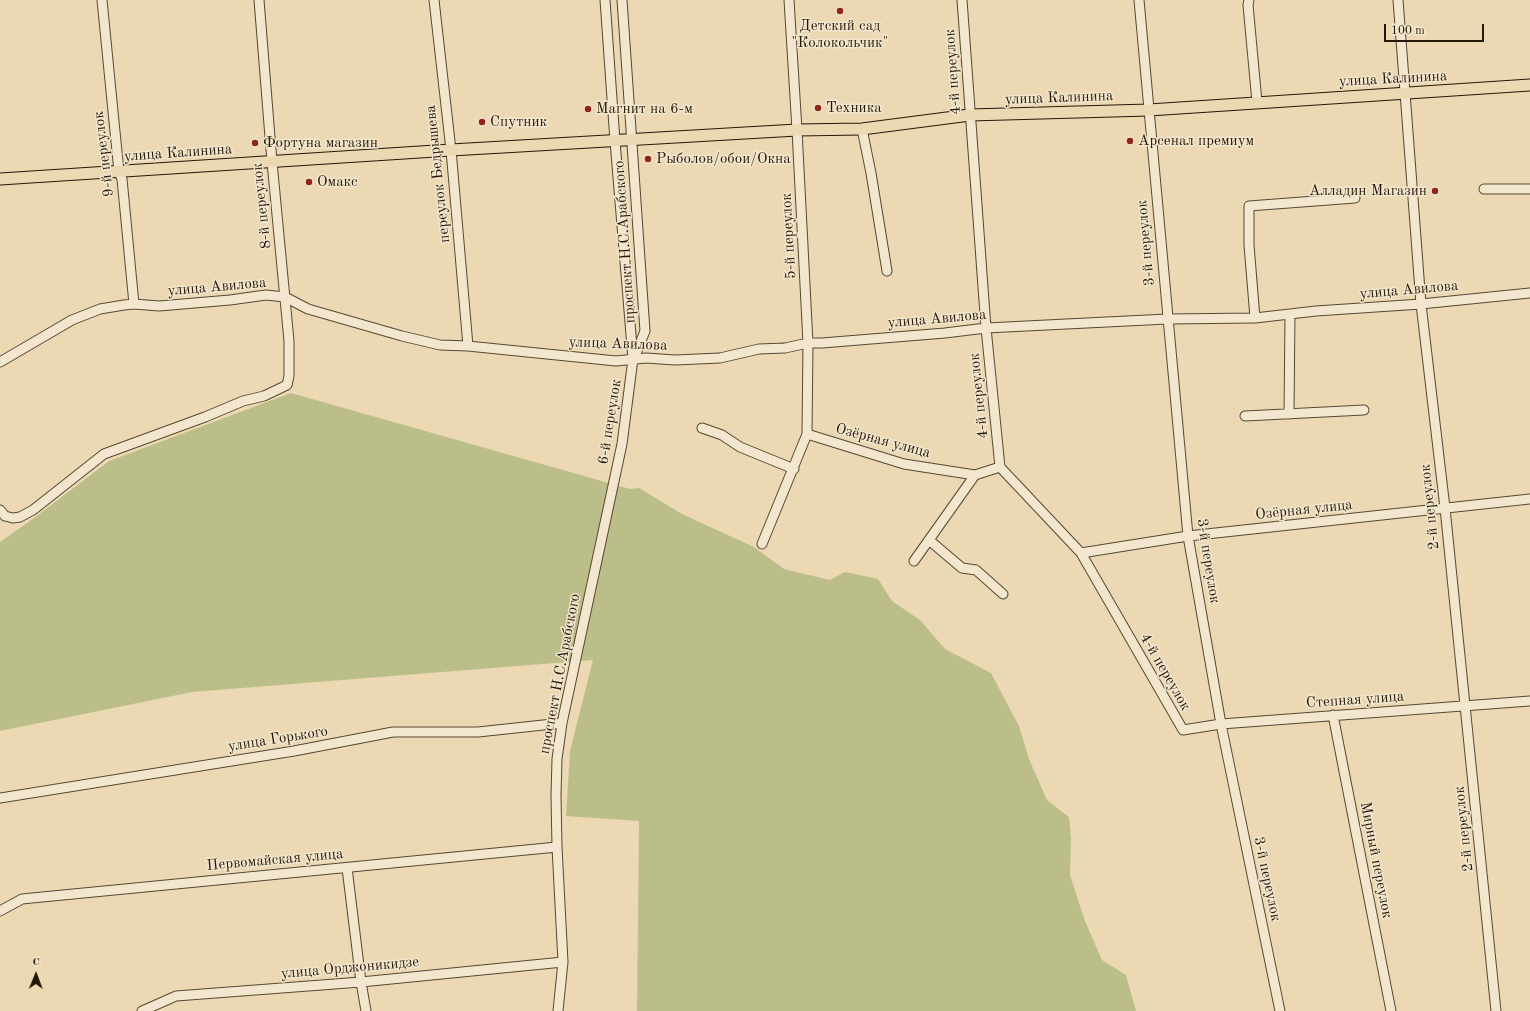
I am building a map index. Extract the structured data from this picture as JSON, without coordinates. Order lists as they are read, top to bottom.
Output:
{
  "streets": {
    "main road": ["улица Калинина"],
    "street": [
      "4-й переулок",
      "9-й переулок",
      "переулок Бедрышева",
      "8-й переулок",
      "5-й переулок",
      "проспект Н.С.Арабского",
      "3-й переулок",
      "улица Авилова",
      "6-й переулок",
      "Озёрная улица",
      "2-й переулок",
      "Степная улица",
      "улица Горького",
      "Первомайская улица",
      "Мирный переулок",
      "улица Орджоникидзе"
    ]
  },
  "crossings": [
    ["4-й переулок", "улица Калинина"],
    ["4-й переулок", "улица Авилова"],
    ["4-й переулок", "Озёрная улица"],
    ["4-й переулок", "Степная улица"],
    ["улица Калинина", "9-й переулок"],
    ["улица Калинина", "переулок Бедрышева"],
    ["улица Калинина", "8-й переулок"],
    ["улица Калинина", "5-й переулок"],
    ["улица Калинина", "проспект Н.С.Арабского"],
    ["улица Калинина", "3-й переулок"],
    ["улица Калинина", "2-й переулок"],
    ["9-й переулок", "улица Авилова"],
    ["переулок Бедрышева", "улица Авилова"],
    ["8-й переулок", "улица Авилова"],
    ["5-й переулок", "улица Авилова"],
    ["5-й переулок", "Озёрная улица"],
    ["проспект Н.С.Арабского", "улица Авилова"],
    ["проспект Н.С.Арабского", "6-й переулок"],
    ["проспект Н.С.Арабского", "улица Горького"],
    ["проспект Н.С.Арабского", "Первомайская улица"],
    ["проспект Н.С.Арабского", "улица Орджоникидзе"],
    ["3-й переулок", "улица Авилова"],
    ["3-й переулок", "Озёрная улица"],
    ["3-й переулок", "Степная улица"],
    ["улица Авилова", "6-й переулок"],
    ["улица Авилова", "2-й переулок"],
    ["Озёрная улица", "2-й переулок"],
    ["2-й переулок", "Степная улица"],
    ["Степная улица", "Мирный переулок"]
  ],
  "places": [
    "Детский сад \"Колокольчик\"",
    "Техника",
    "Магнит на 6-м",
    "Спутник",
    "Арсенал премиум",
    "Фортуна магазин",
    "Рыболов/обои/Окна",
    "Омакс",
    "Алладин Магазин"
  ],
  "scale_bar": "100 m",
  "north": "top"
}
